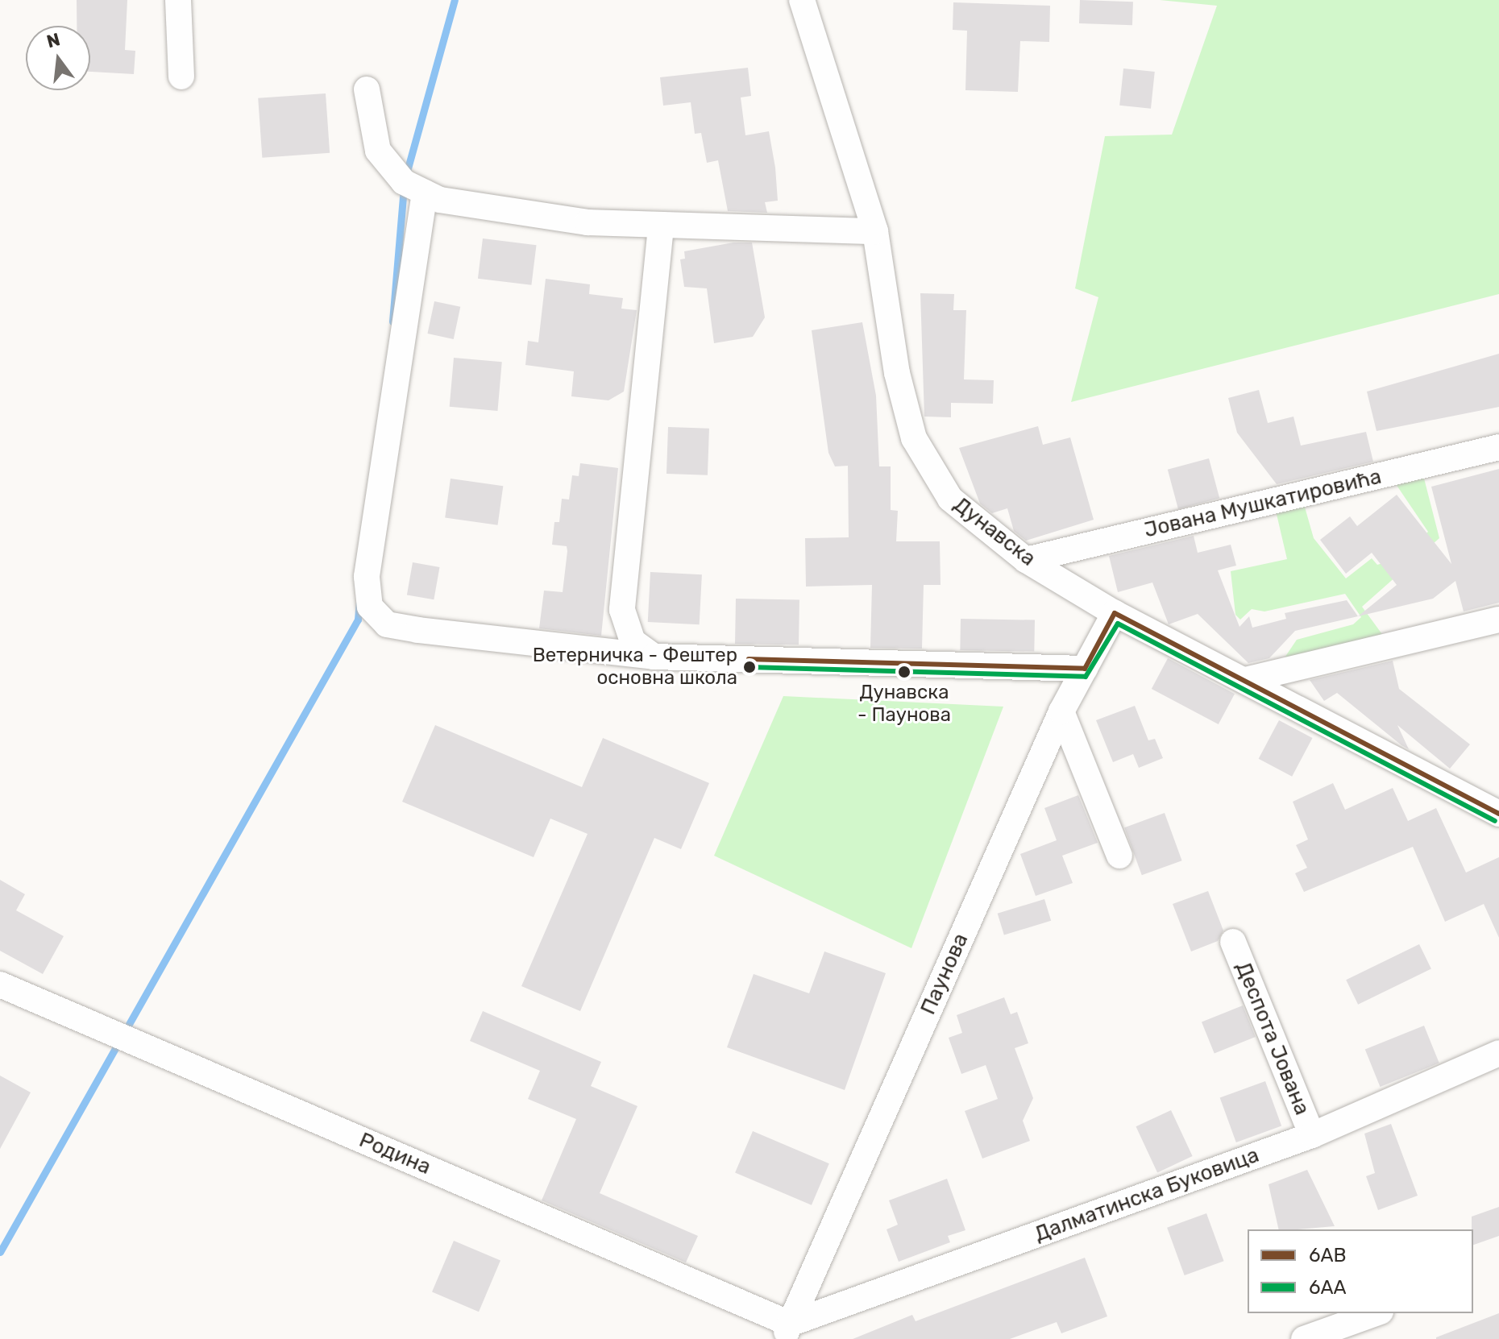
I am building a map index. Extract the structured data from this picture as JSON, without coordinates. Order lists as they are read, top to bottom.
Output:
{
  "streets": {
    "street": [
      "Јована Мушкатировића",
      "Дунавска",
      "Паунова",
      "Деспота Јована",
      "Родина",
      "Далматинска Буковица"
    ]
  },
  "crossings": [
    ["Јована Мушкатировића", "Дунавска"],
    ["Дунавска", "Паунова"],
    ["Паунова", "Родина"],
    ["Паунова", "Далматинска Буковица"],
    ["Деспота Јована", "Далматинска Буковица"],
    ["Родина", "Далматинска Буковица"]
  ],
  "places": ["Ветерничка - Фештер основна школа", "Дунавска - Паунова"],
  "lines": ["transit line 6AB", "transit line 6AA"],
  "legend": ["6AB", "6AA"],
  "north": "top"
}
